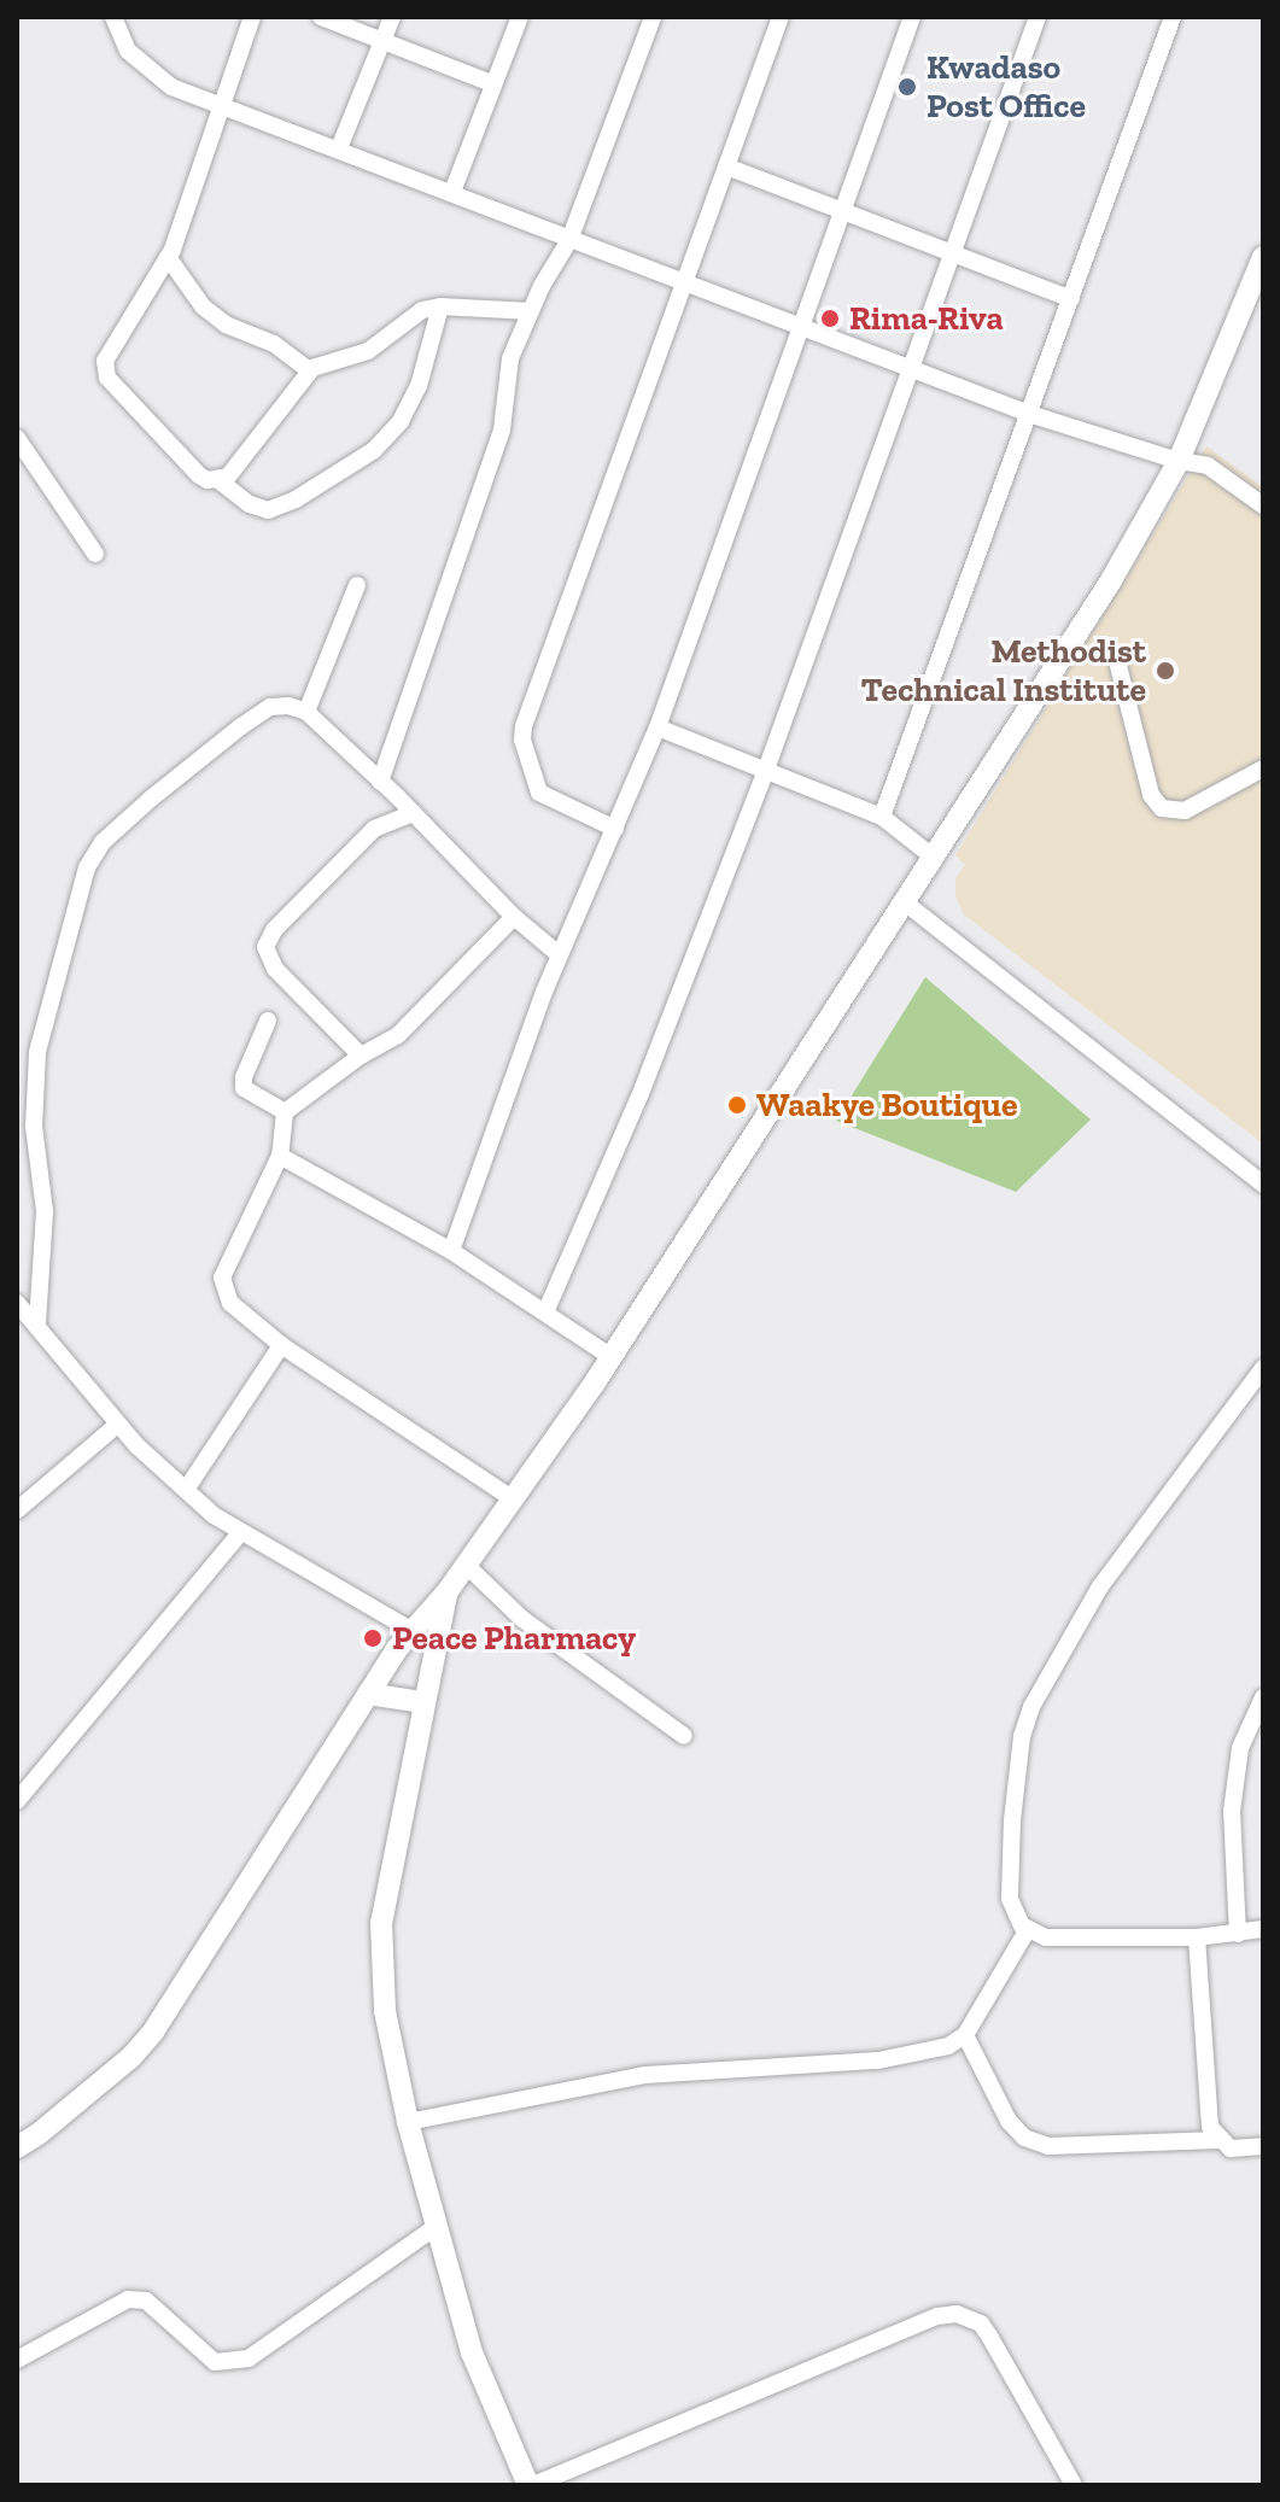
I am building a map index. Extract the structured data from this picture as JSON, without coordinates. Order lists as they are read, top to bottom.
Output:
{
  "places": [
    "Kwadaso Post Office",
    "Rima-Riva",
    "Methodist Technical Institute",
    "Waakye Boutique",
    "Peace Pharmacy"
  ]
}
